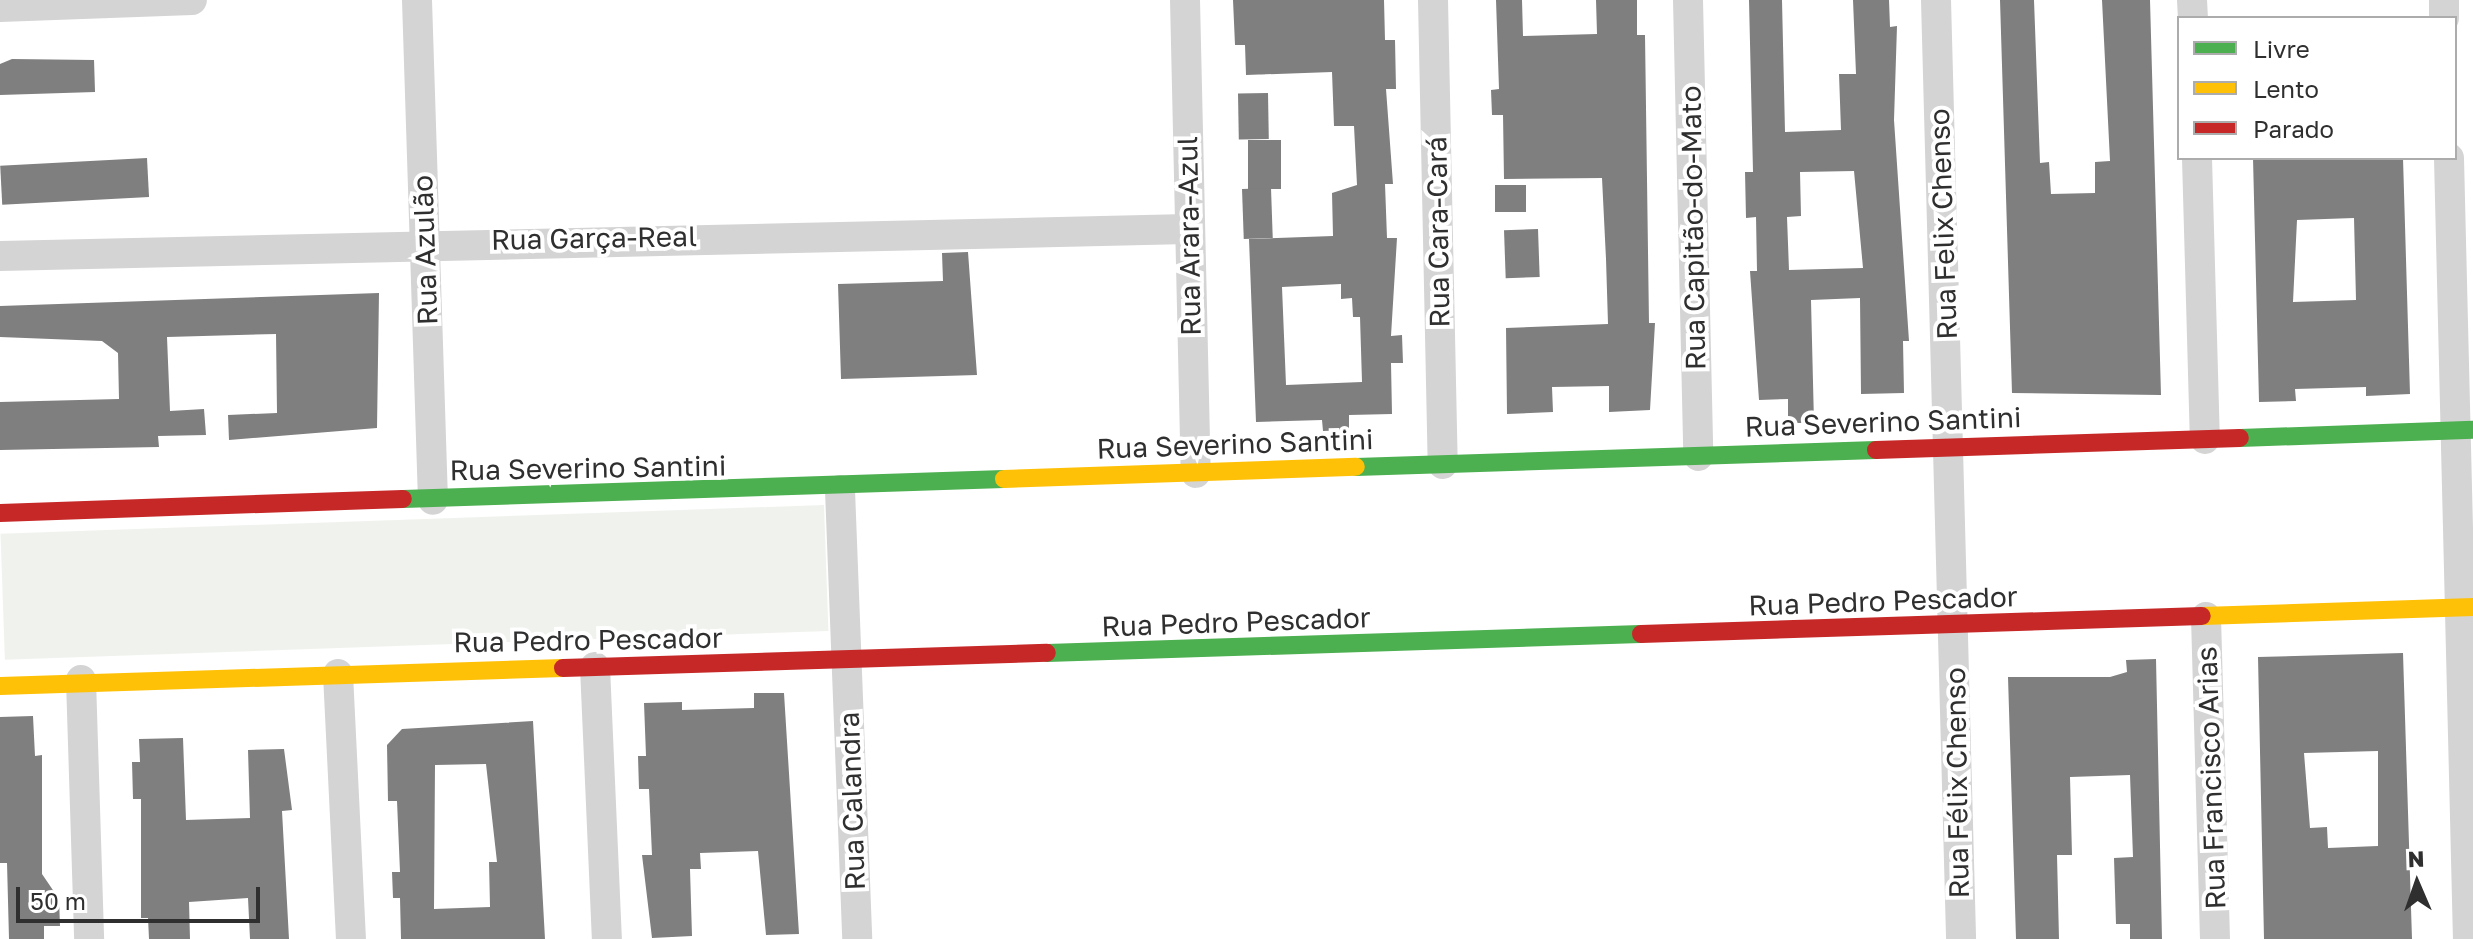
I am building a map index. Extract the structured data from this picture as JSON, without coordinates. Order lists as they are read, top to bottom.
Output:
{
  "streets": {
    "street": [
      "Rua Felix Chenso",
      "Rua Capitão-do-Mato",
      "Rua Cara-Cará",
      "Rua Arara-Azul",
      "Rua Garça-Real",
      "Rua Azulão",
      "Rua Severino Santini",
      "Rua Pedro Pescador",
      "Rua Francisco Arias",
      "Rua Félix Chenso",
      "Rua Calandra"
    ]
  },
  "crossings": [
    ["Rua Felix Chenso", "Rua Severino Santini"],
    ["Rua Felix Chenso", "Rua Pedro Pescador"],
    ["Rua Felix Chenso", "Rua Félix Chenso"],
    ["Rua Capitão-do-Mato", "Rua Severino Santini"],
    ["Rua Cara-Cará", "Rua Severino Santini"],
    ["Rua Arara-Azul", "Rua Garça-Real"],
    ["Rua Arara-Azul", "Rua Severino Santini"],
    ["Rua Garça-Real", "Rua Azulão"],
    ["Rua Azulão", "Rua Severino Santini"],
    ["Rua Severino Santini", "Rua Calandra"],
    ["Rua Pedro Pescador", "Rua Francisco Arias"],
    ["Rua Pedro Pescador", "Rua Félix Chenso"],
    ["Rua Pedro Pescador", "Rua Calandra"]
  ],
  "legend": ["Livre", "Lento", "Parado"],
  "scale_bar": "50 m",
  "north": "top"
}
